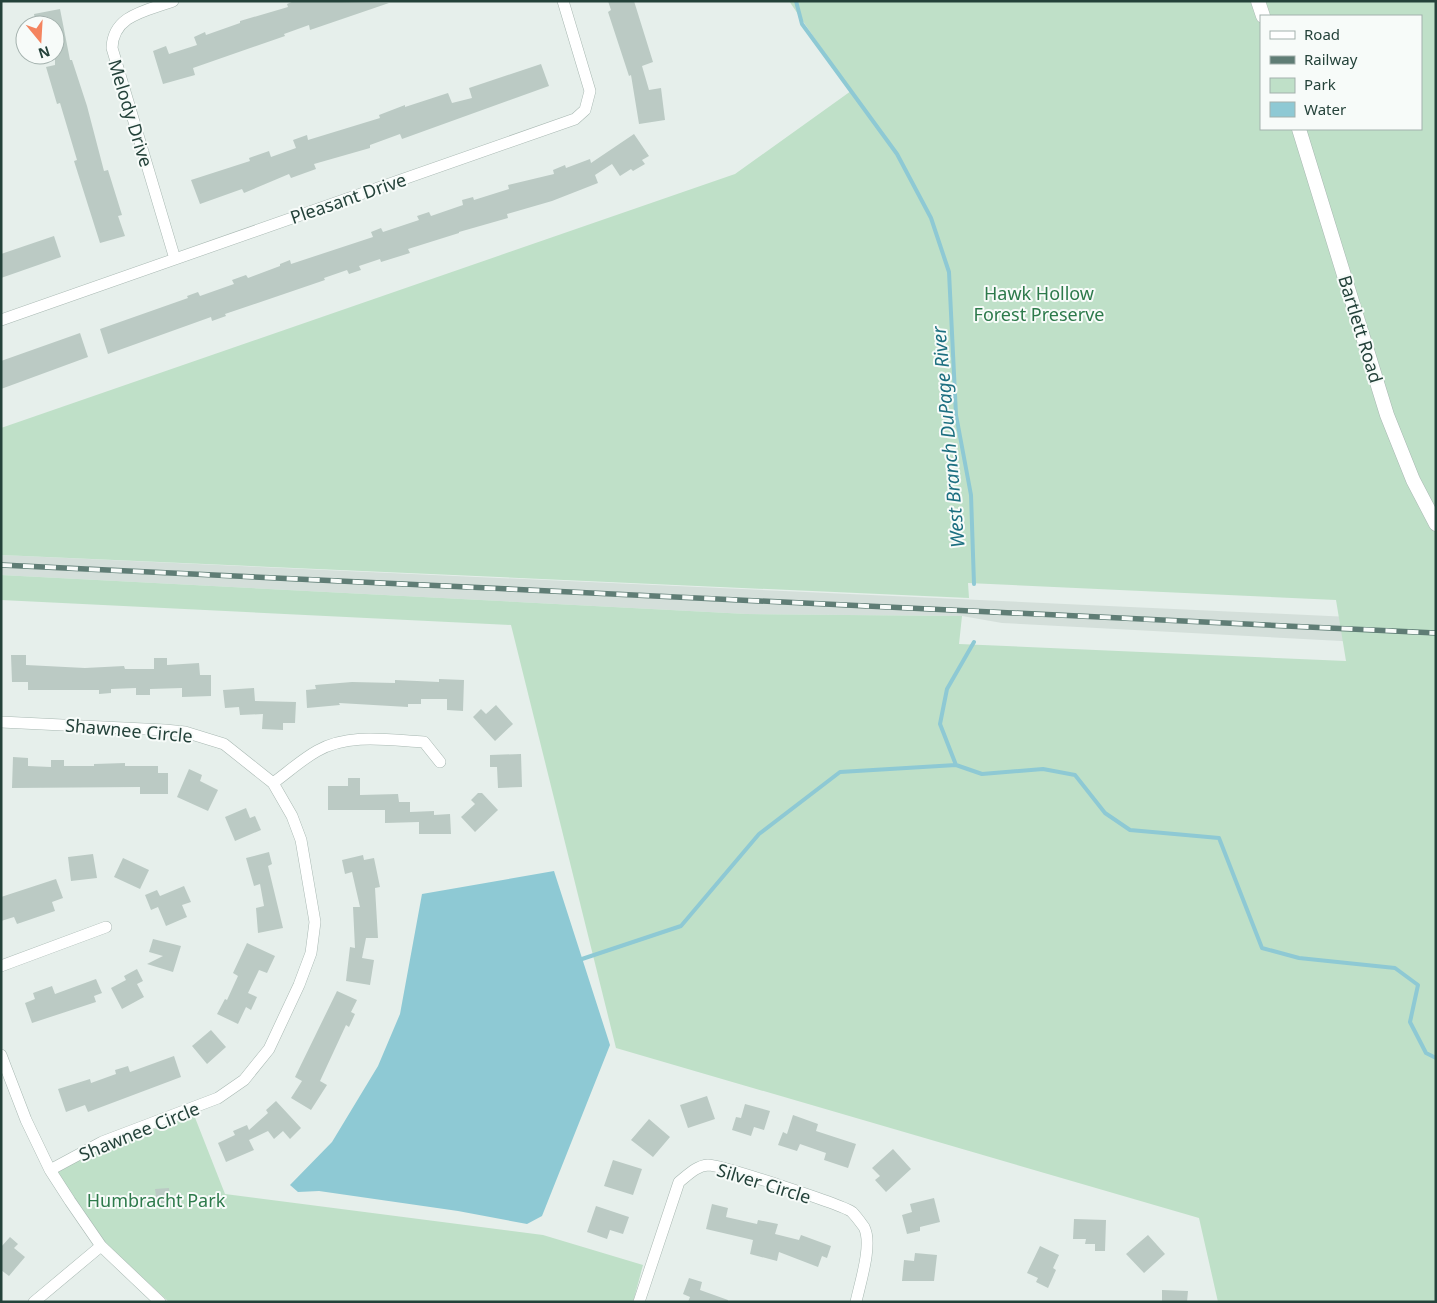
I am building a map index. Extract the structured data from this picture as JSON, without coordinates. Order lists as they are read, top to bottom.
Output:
{
  "streets": {
    "street": [
      "Melody Drive",
      "Pleasant Drive",
      "Bartlett Road",
      "Shawnee Circle",
      "Silver Circle"
    ]
  },
  "crossings": [
    ["Melody Drive", "Pleasant Drive"]
  ],
  "water": ["West Branch DuPage River"],
  "parks": ["Hawk Hollow Forest Preserve", "Humbracht Park"],
  "legend": [
    "Road",
    "Railway",
    "Park",
    "Water"
  ],
  "north": "bottom"
}
